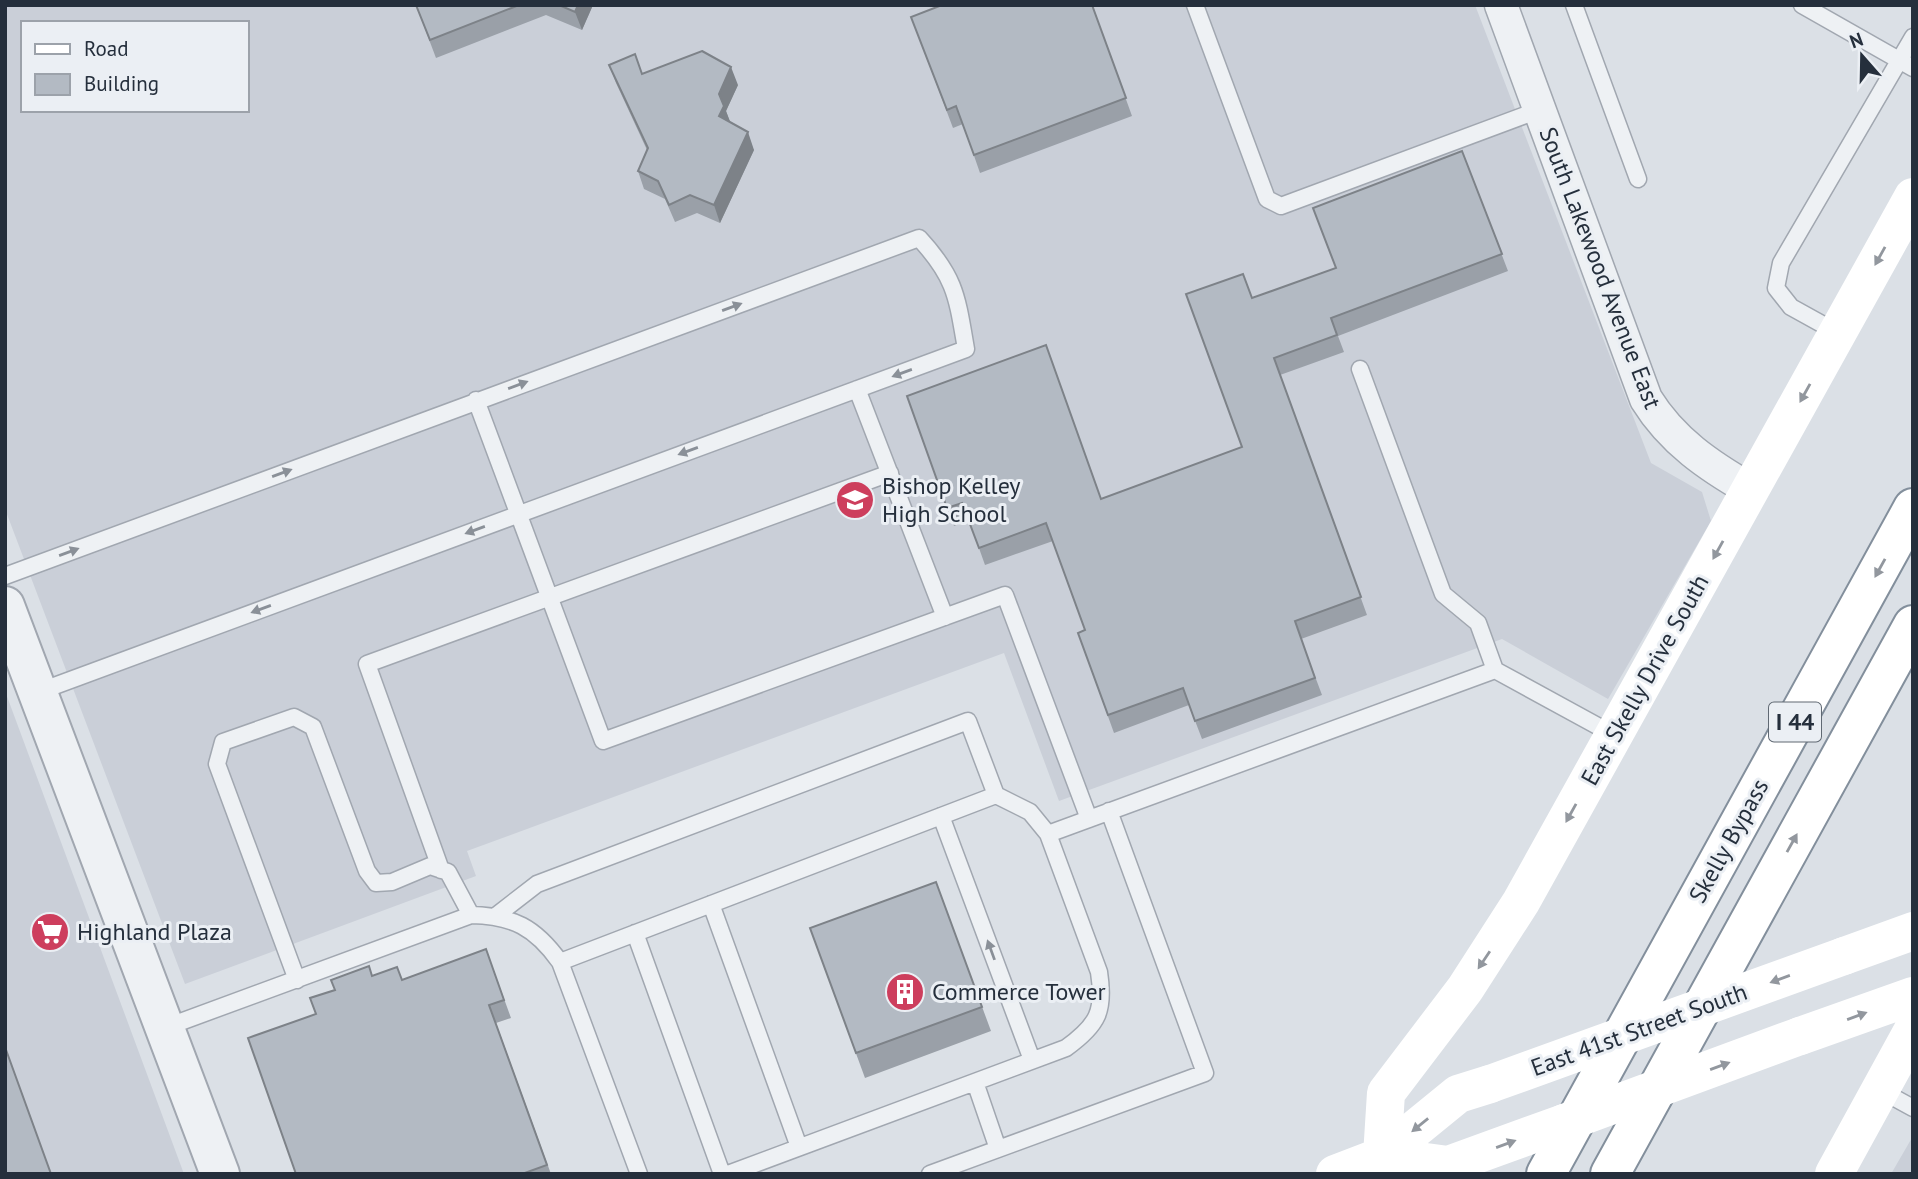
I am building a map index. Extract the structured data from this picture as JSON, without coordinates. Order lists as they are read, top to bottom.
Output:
{
  "streets": {
    "main road": [
      "East Skelly Drive South",
      "I 44",
      "Skelly Bypass",
      "East 41st Street South"
    ],
    "street": ["South Lakewood Avenue East"]
  },
  "crossings": [
    ["South Lakewood Avenue East", "East Skelly Drive South"],
    ["East Skelly Drive South", "East 41st Street South"]
  ],
  "places": {
    "school or university": ["Bishop Kelley High School"],
    "supermarket": ["Highland Plaza"],
    "building": ["Commerce Tower"]
  },
  "legend": ["Road", "Building"],
  "north": "top"
}
